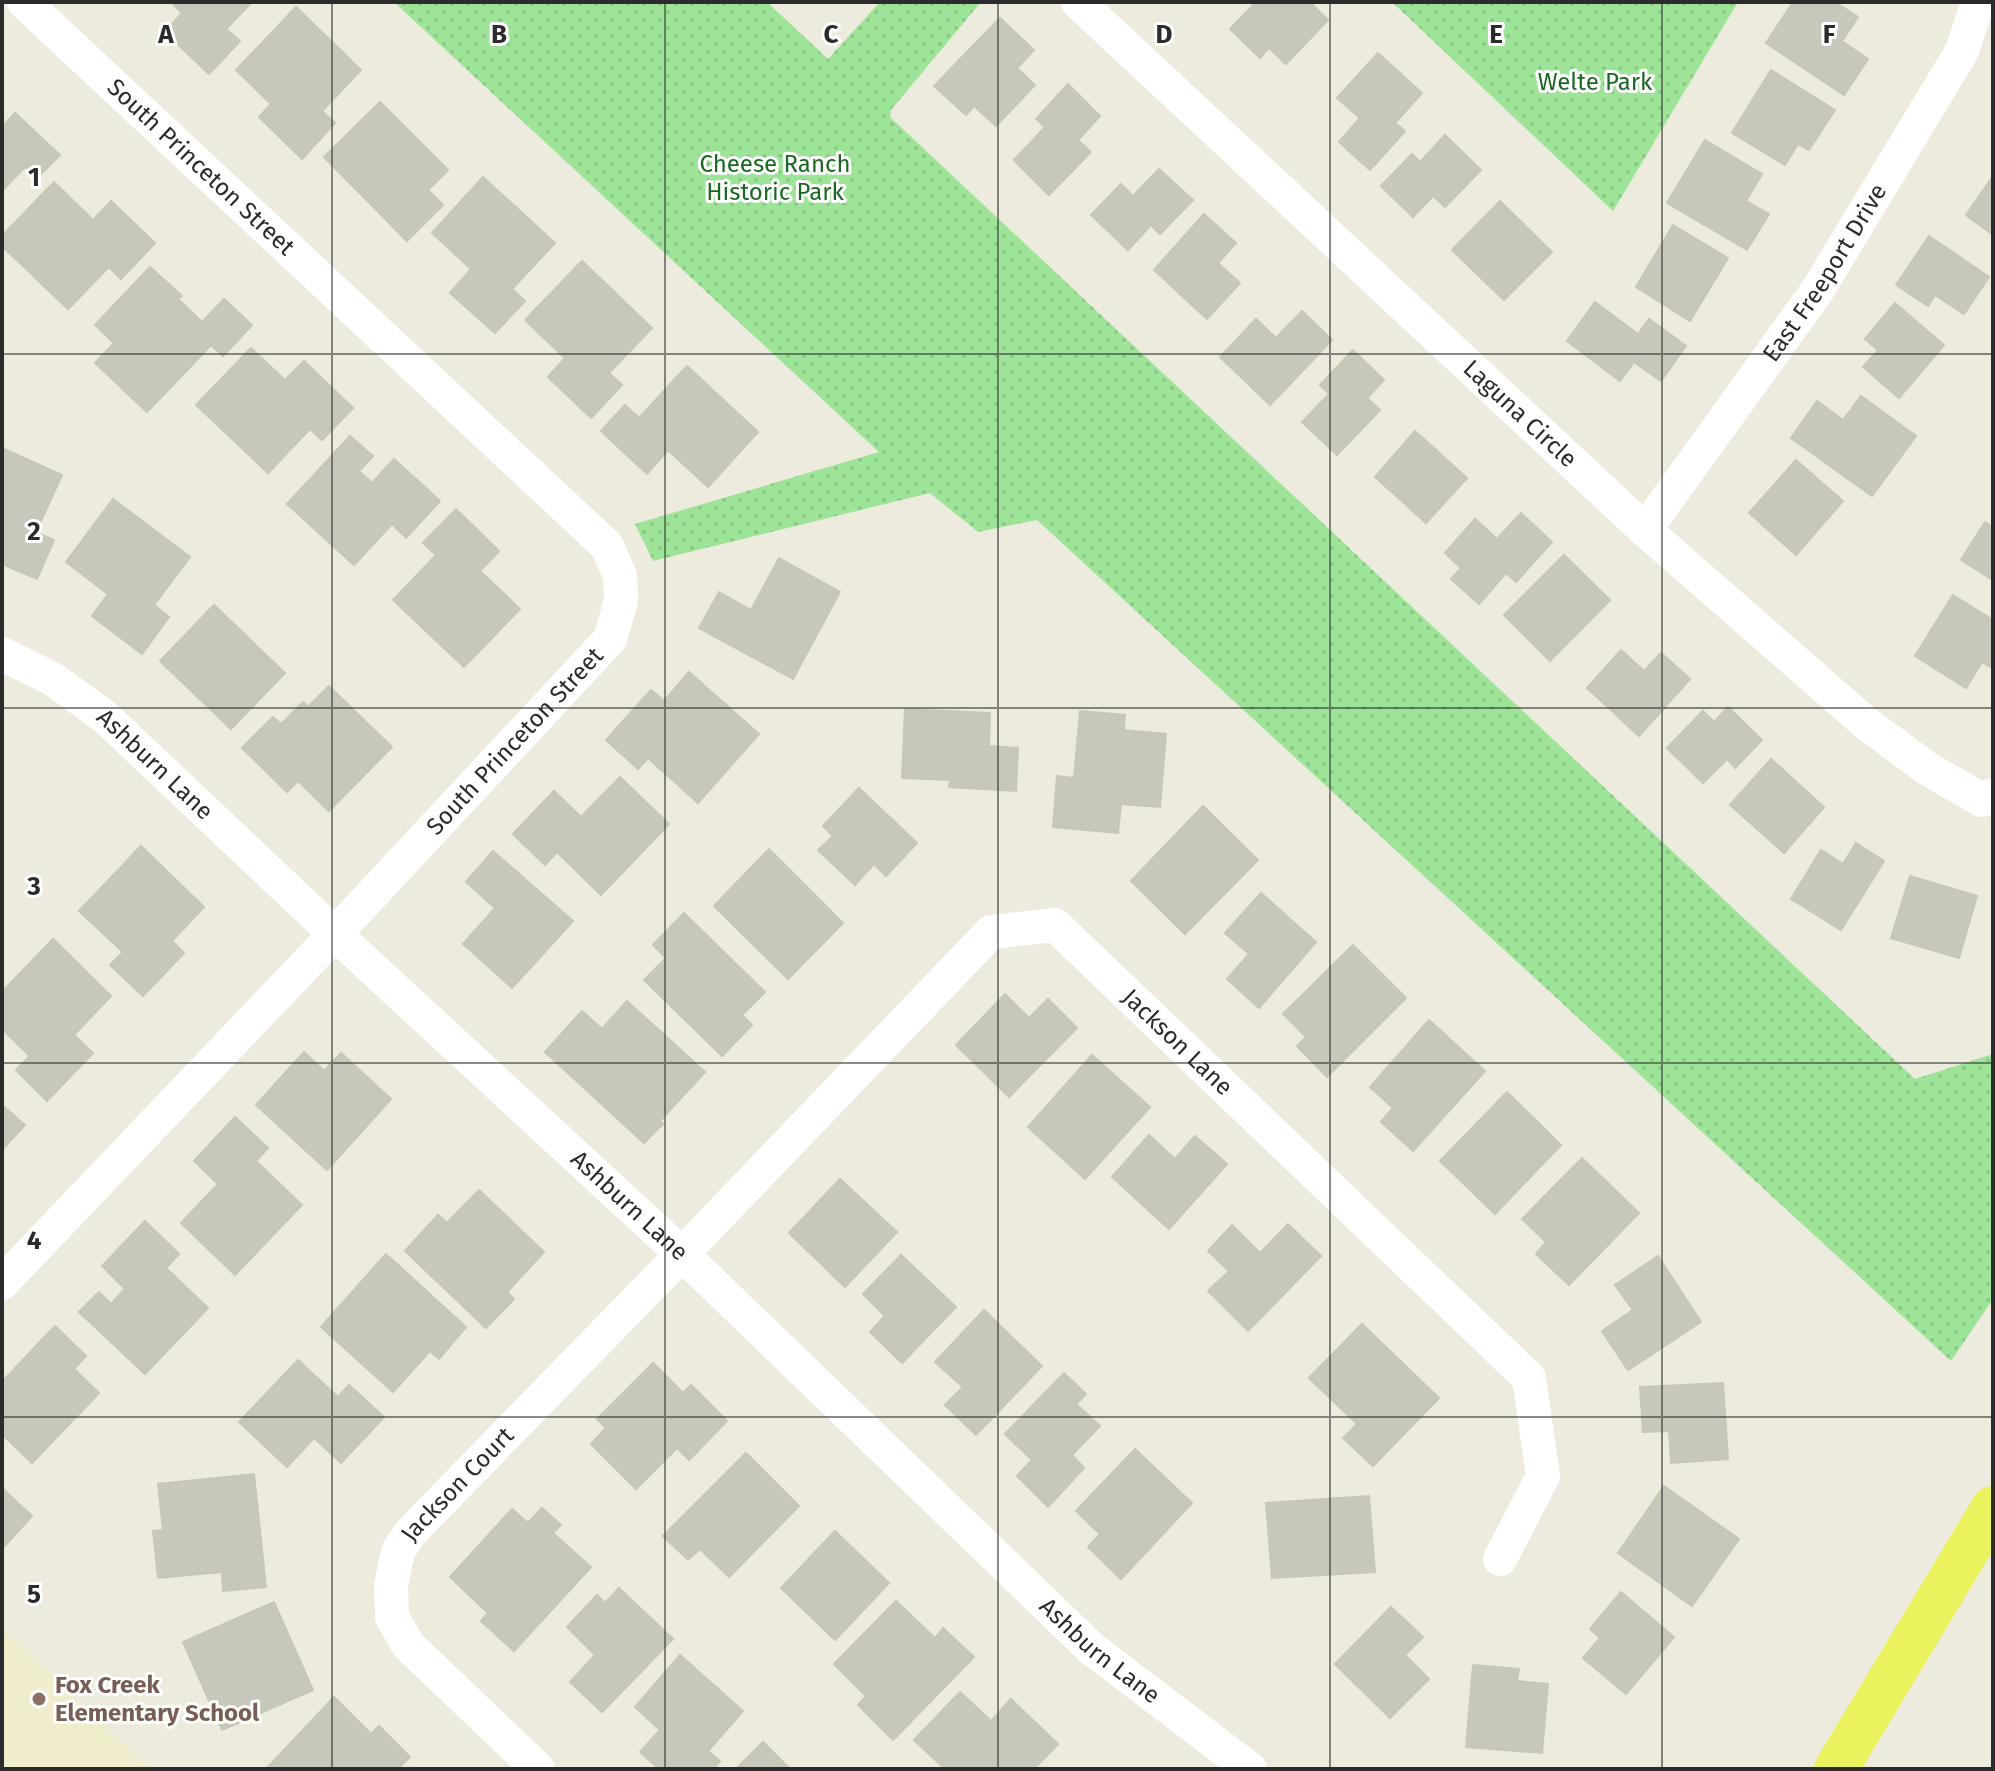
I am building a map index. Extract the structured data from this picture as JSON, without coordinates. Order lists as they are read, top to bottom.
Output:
{
  "streets": {
    "street": [
      "South Princeton Street",
      "East Freeport Drive",
      "Laguna Circle",
      "Ashburn Lane",
      "Jackson Lane",
      "Jackson Court"
    ]
  },
  "crossings": [
    ["South Princeton Street", "Ashburn Lane"],
    ["East Freeport Drive", "Laguna Circle"],
    ["Ashburn Lane", "Jackson Lane"],
    ["Ashburn Lane", "Jackson Court"],
    ["Jackson Lane", "Jackson Court"]
  ],
  "parks": ["Welte Park", "Cheese Ranch Historic Park"],
  "places": ["Fox Creek Elementary School"],
  "grid": {
    "columns": [
      "A",
      "B",
      "C",
      "D",
      "E",
      "F"
    ],
    "rows": [
      "1",
      "2",
      "3",
      "4",
      "5"
    ]
  }
}
